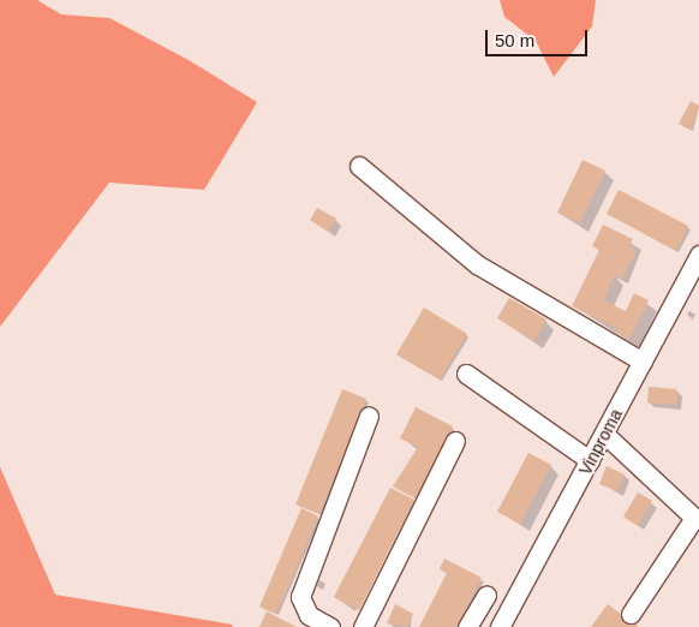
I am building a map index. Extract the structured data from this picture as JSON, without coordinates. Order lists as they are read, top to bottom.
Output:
{
  "streets": {
    "street": ["Vinproma"]
  },
  "scale_bar": "50 m"
}
